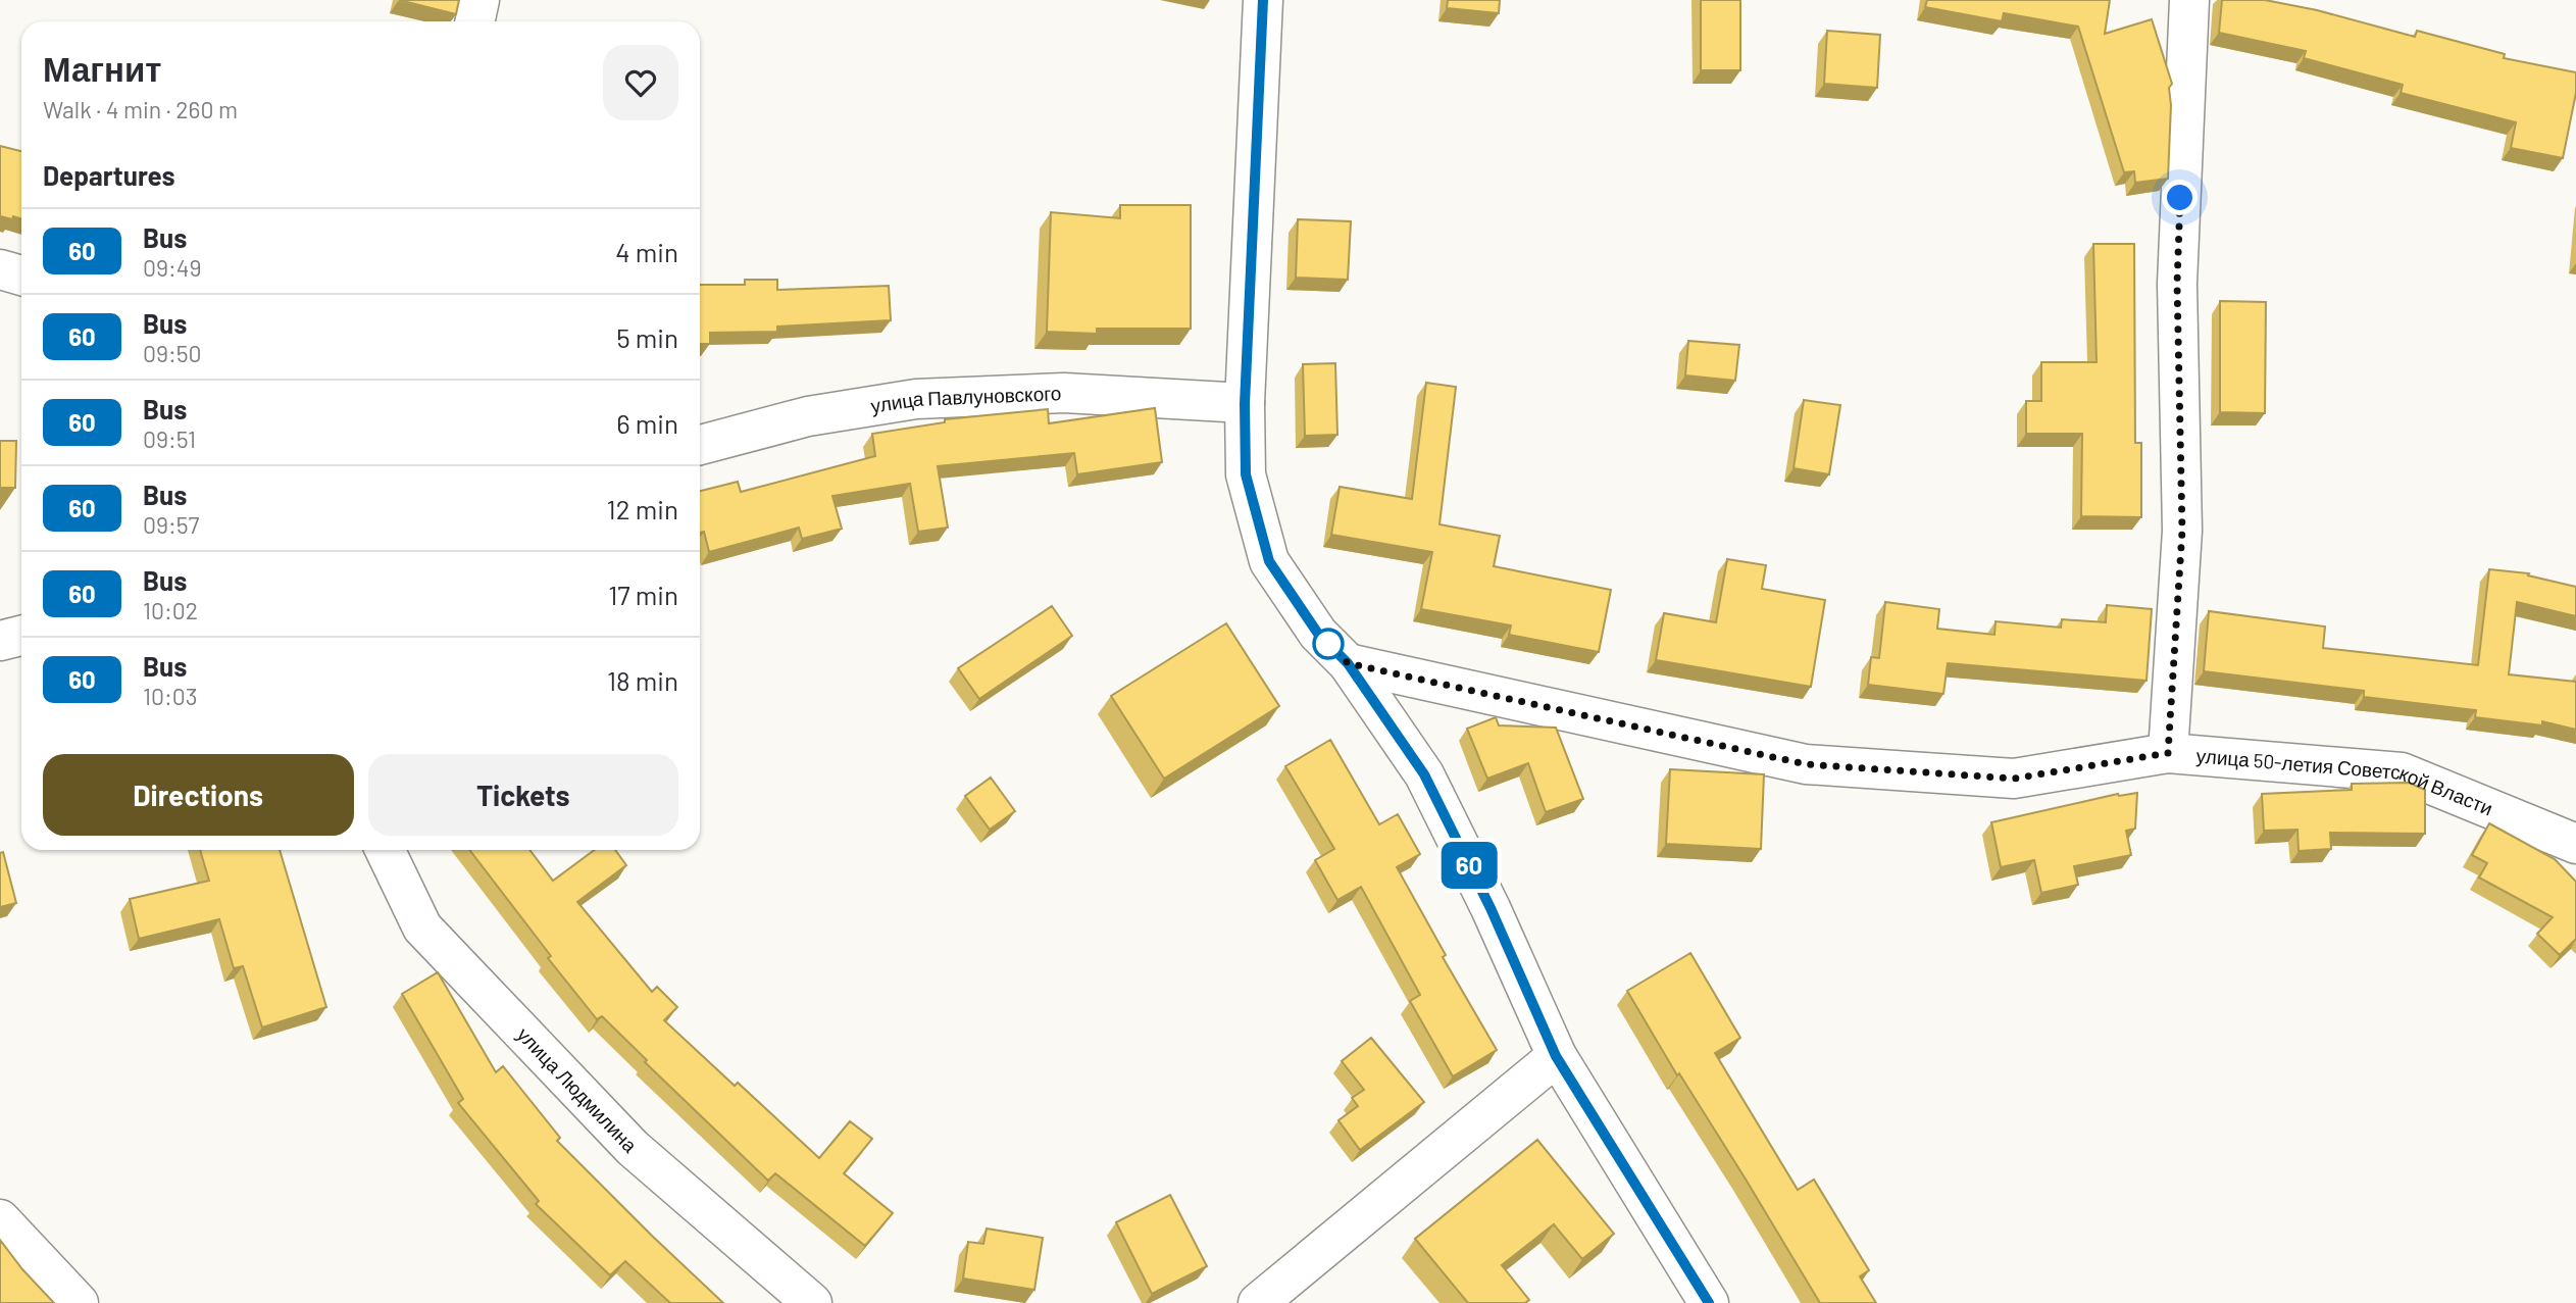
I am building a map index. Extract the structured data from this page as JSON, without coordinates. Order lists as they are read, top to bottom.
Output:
{
  "streets": {
    "street": ["улица Павлуновского", "улица 50-летия Советской Власти", "улица Людмилина"]
  },
  "lines": ["bus line 60"],
  "page": {
    "on_map": "60",
    "heading": [
      ["Магнит", "Walk · 4 min · 260 m"],
      "Departures"
    ],
    "list": [
      {
        "mark": "60",
        "name": "Bus",
        "note": "09:49",
        "value": "4 min"
      },
      {
        "mark": "60",
        "name": "Bus",
        "note": "09:50",
        "value": "5 min"
      },
      {
        "mark": "60",
        "name": "Bus",
        "note": "09:51",
        "value": "6 min"
      },
      {
        "mark": "60",
        "name": "Bus",
        "note": "09:57",
        "value": "12 min"
      },
      {
        "mark": "60",
        "name": "Bus",
        "note": "10:02",
        "value": "17 min"
      },
      {
        "mark": "60",
        "name": "Bus",
        "note": "10:03",
        "value": "18 min"
      }
    ],
    "buttons": ["Directions", "Tickets"]
  }
}
